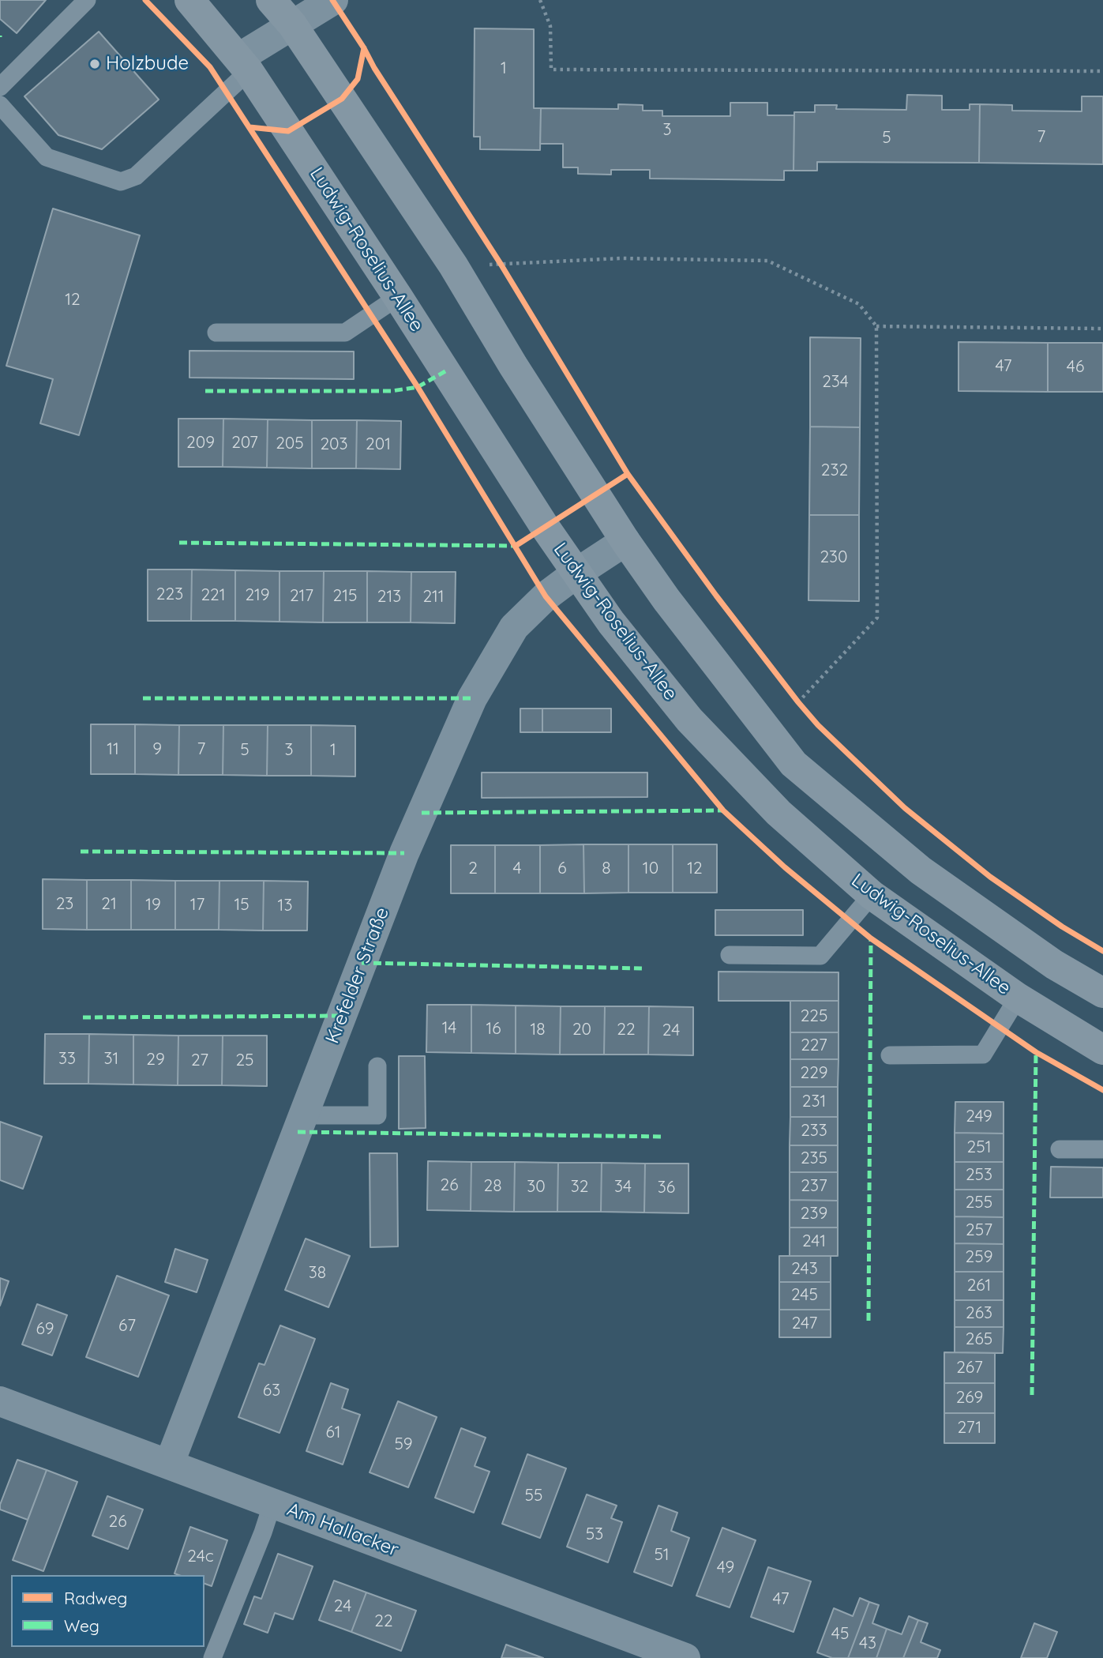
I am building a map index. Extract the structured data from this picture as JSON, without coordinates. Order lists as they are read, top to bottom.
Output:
{
  "streets": {
    "main road": ["Ludwig-Roselius-Allee"],
    "street": ["Krefelder Straße", "Am Hallacker"]
  },
  "crossings": [
    ["Ludwig-Roselius-Allee", "Krefelder Straße"],
    ["Krefelder Straße", "Am Hallacker"]
  ],
  "places": ["Holzbude"],
  "house_numbers": [
    "1",
    "3",
    "7",
    "5",
    "12",
    "47",
    "46",
    "234",
    "209",
    "207",
    "205",
    "203",
    "201",
    "232",
    "230",
    "223",
    "221",
    "219",
    "217",
    "215",
    "213",
    "211",
    "11",
    "9",
    "7",
    "5",
    "3",
    "1",
    "2",
    "4",
    "6",
    "8",
    "10",
    "12",
    "23",
    "21",
    "19",
    "17",
    "15",
    "13",
    "225",
    "14",
    "16",
    "18",
    "20",
    "22",
    "24",
    "227",
    "33",
    "31",
    "29",
    "27",
    "25",
    "229",
    "231",
    "249",
    "233",
    "251",
    "235",
    "253",
    "26",
    "28",
    "237",
    "30",
    "32",
    "34",
    "36",
    "255",
    "239",
    "257",
    "241",
    "259",
    "243",
    "38",
    "261",
    "245",
    "263",
    "247",
    "67",
    "69",
    "265",
    "267",
    "63",
    "269",
    "271",
    "61",
    "59",
    "55",
    "26",
    "53",
    "51",
    "24c",
    "49",
    "47",
    "24",
    "22",
    "45",
    "43"
  ],
  "legend": ["Radweg", "Weg"]
}
